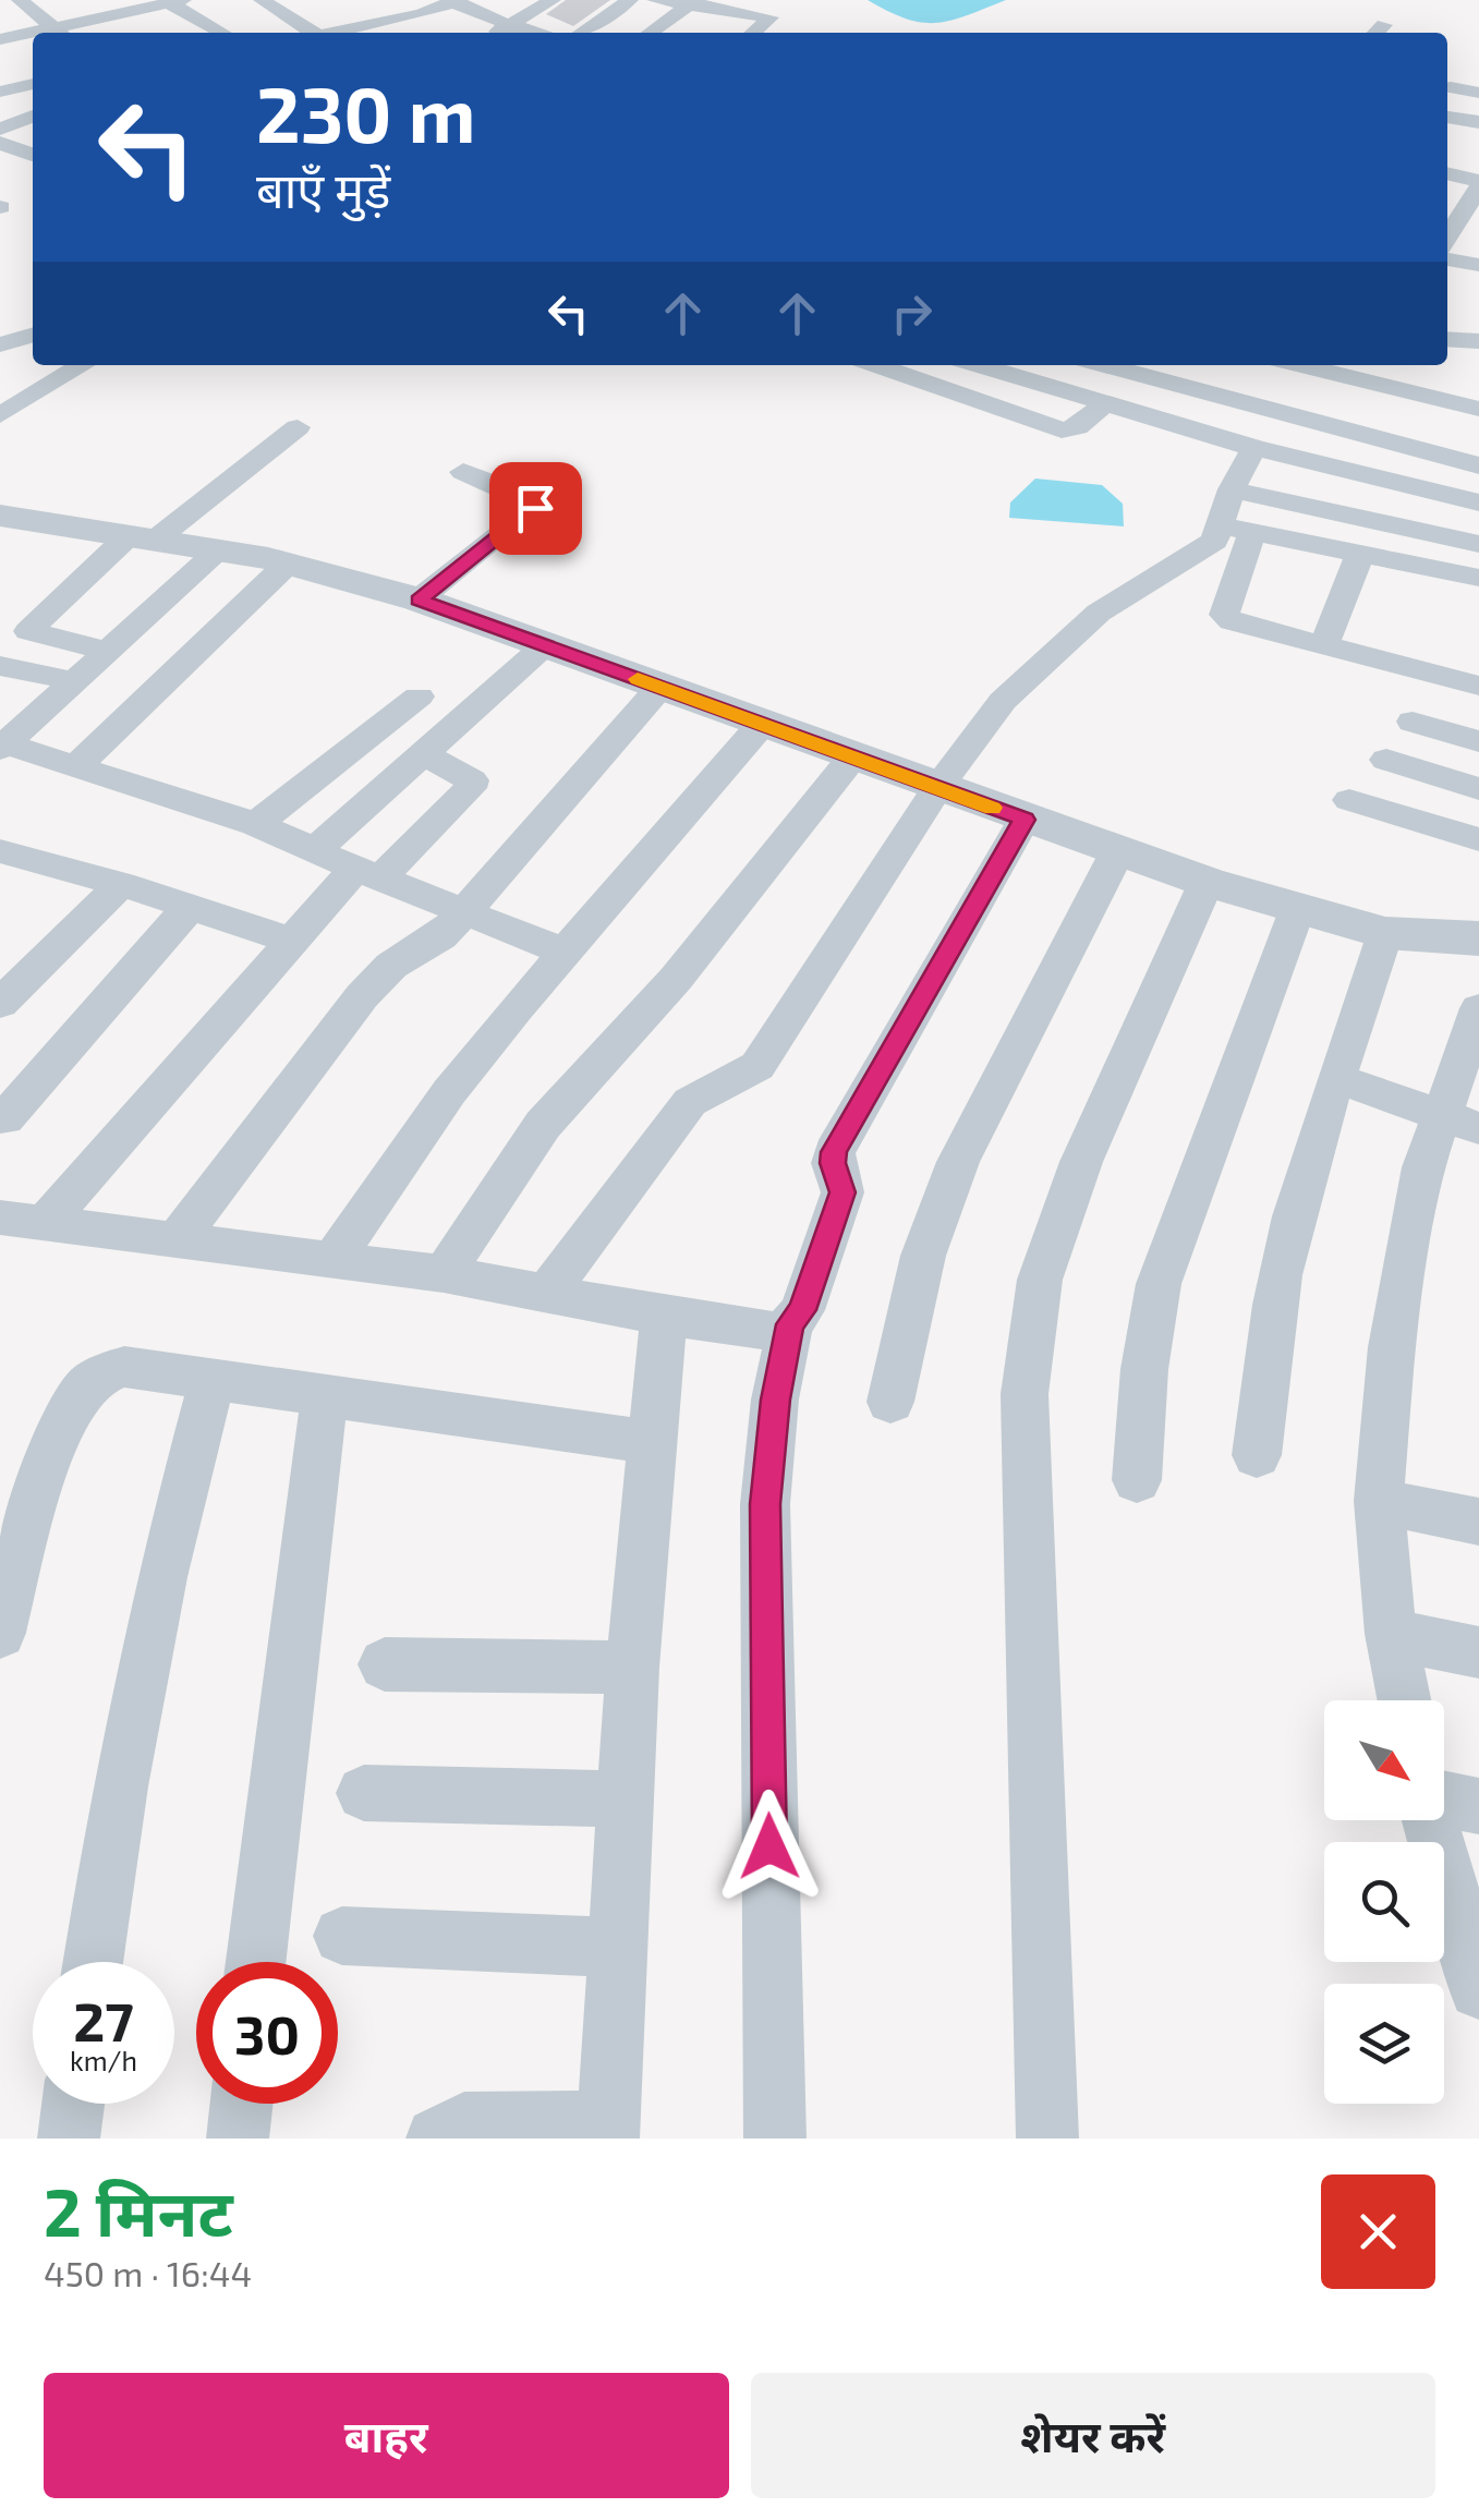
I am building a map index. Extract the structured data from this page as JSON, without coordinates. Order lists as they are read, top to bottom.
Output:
{
  "north": "bottom right",
  "page": {
    "turn": ["230 m", "बाएँ मुड़ें"],
    "speed": "27 km/h",
    "limit": "30",
    "heading": ["2 मिनट", "450 m · 16:44"],
    "buttons": ["बाहर", "शेयर करें"]
  }
}
